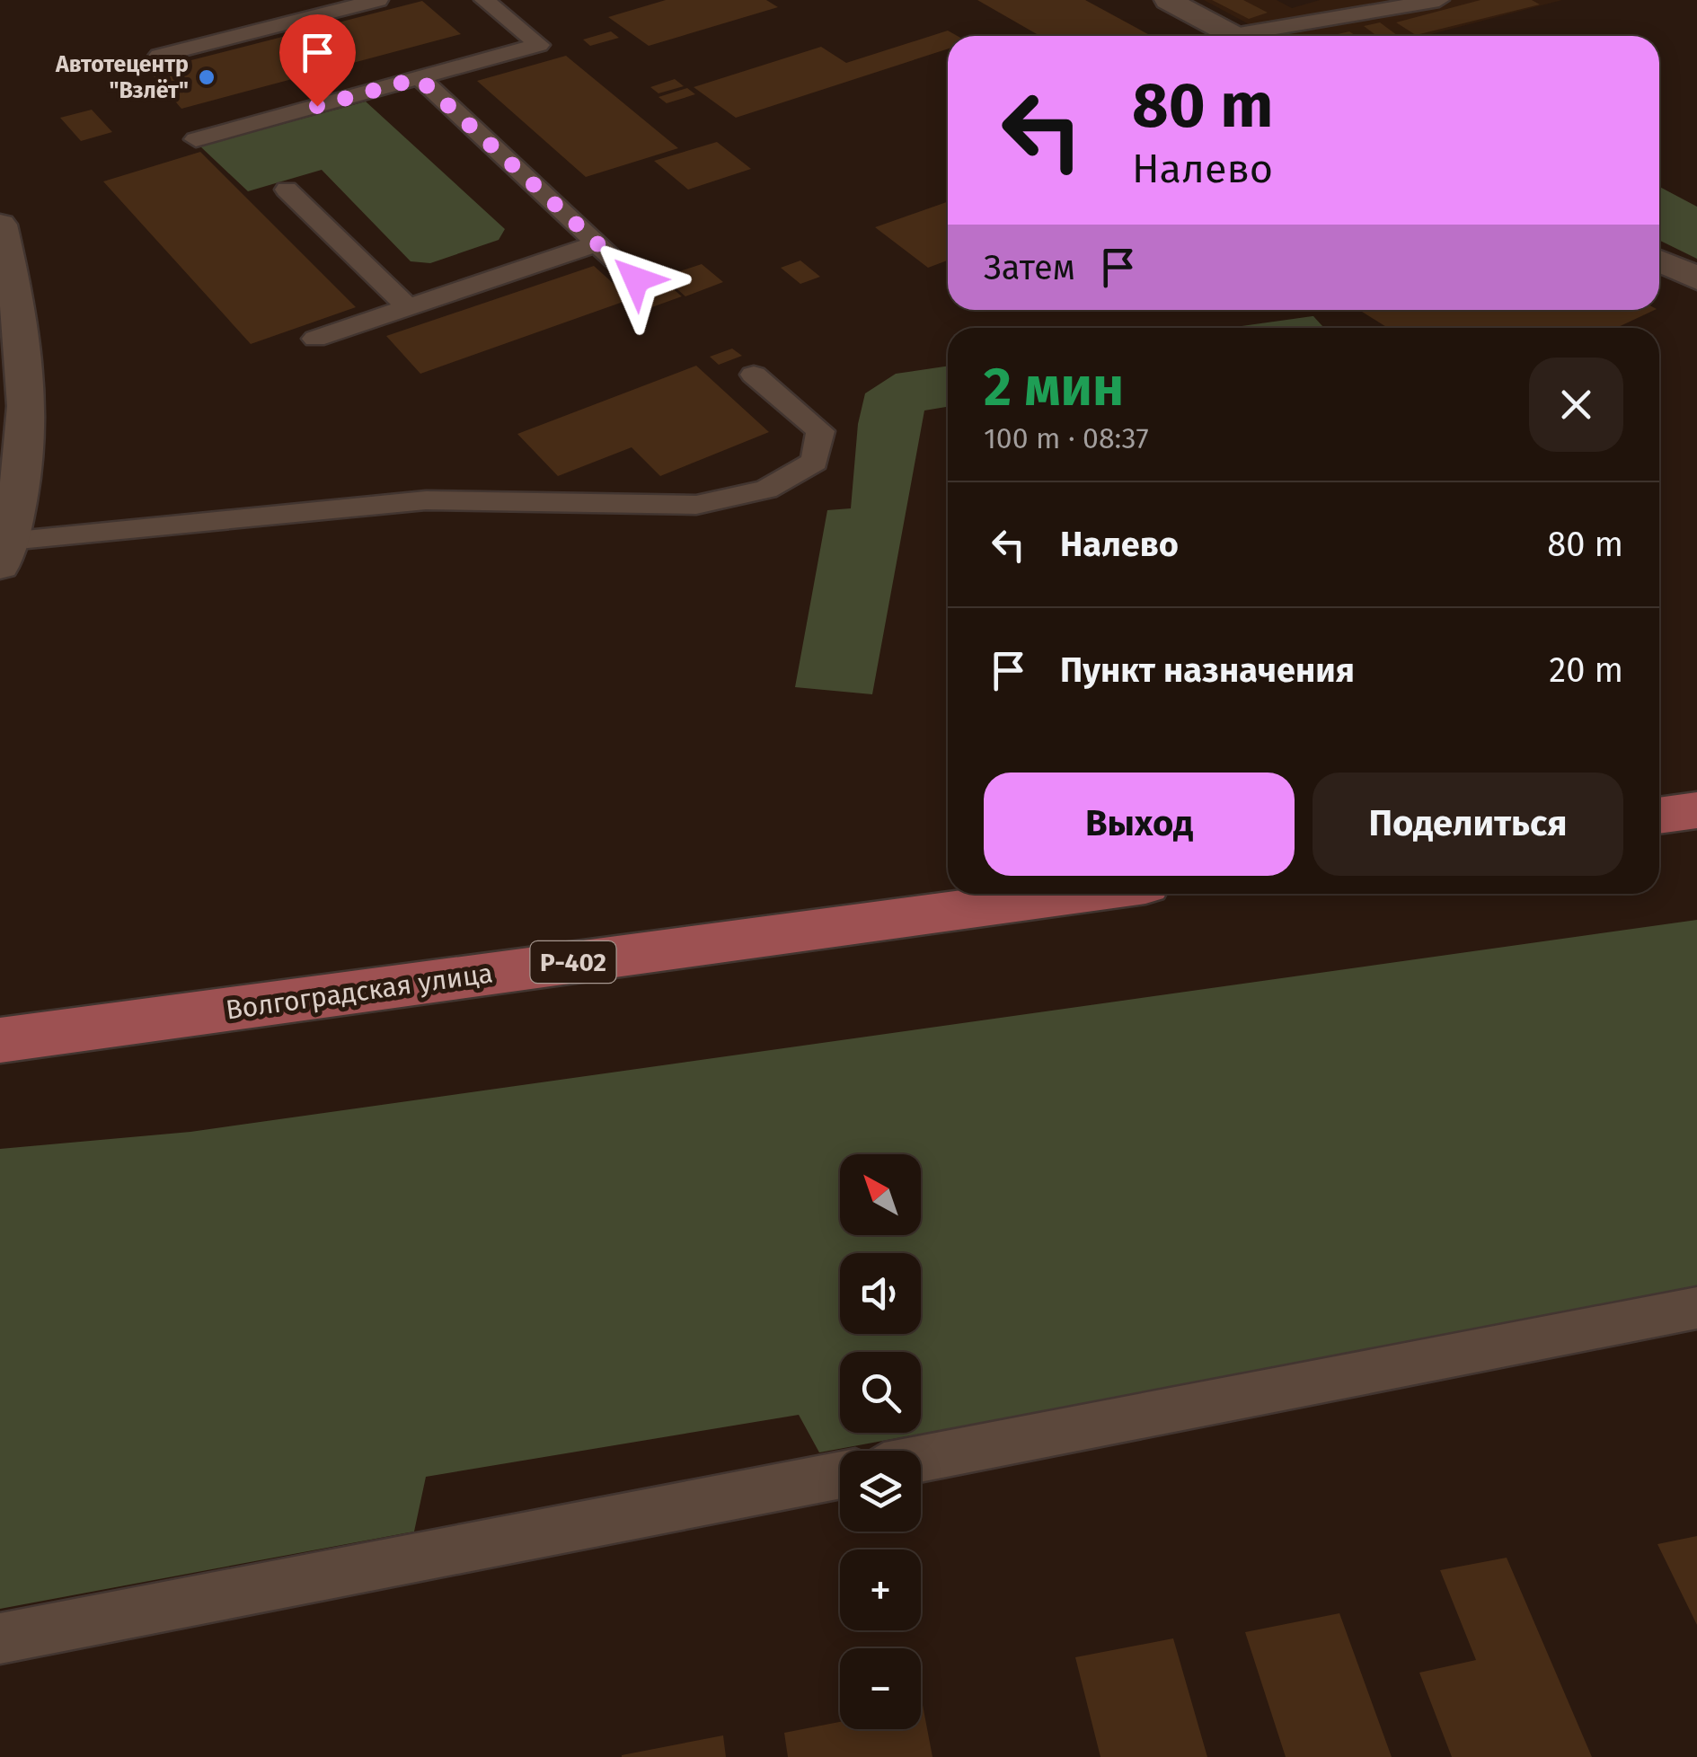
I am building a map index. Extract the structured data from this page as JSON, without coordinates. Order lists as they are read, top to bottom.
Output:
{
  "streets": {
    "main road": ["Р-402", "Волгоградская улица"]
  },
  "places": ["Автотецентр \"Взлёт\""],
  "north": "top left",
  "page": {
    "turn": ["80 m", "Налево"],
    "then": "Затем",
    "heading": ["2 мин", "100 m · 08:37"],
    "list": [
      {
        "name": "Налево",
        "value": "80 m"
      },
      {
        "name": "Пункт назначения",
        "value": "20 m"
      }
    ],
    "buttons": ["Выход", "Поделиться"],
    "map_buttons": ["+", "−"]
  }
}
